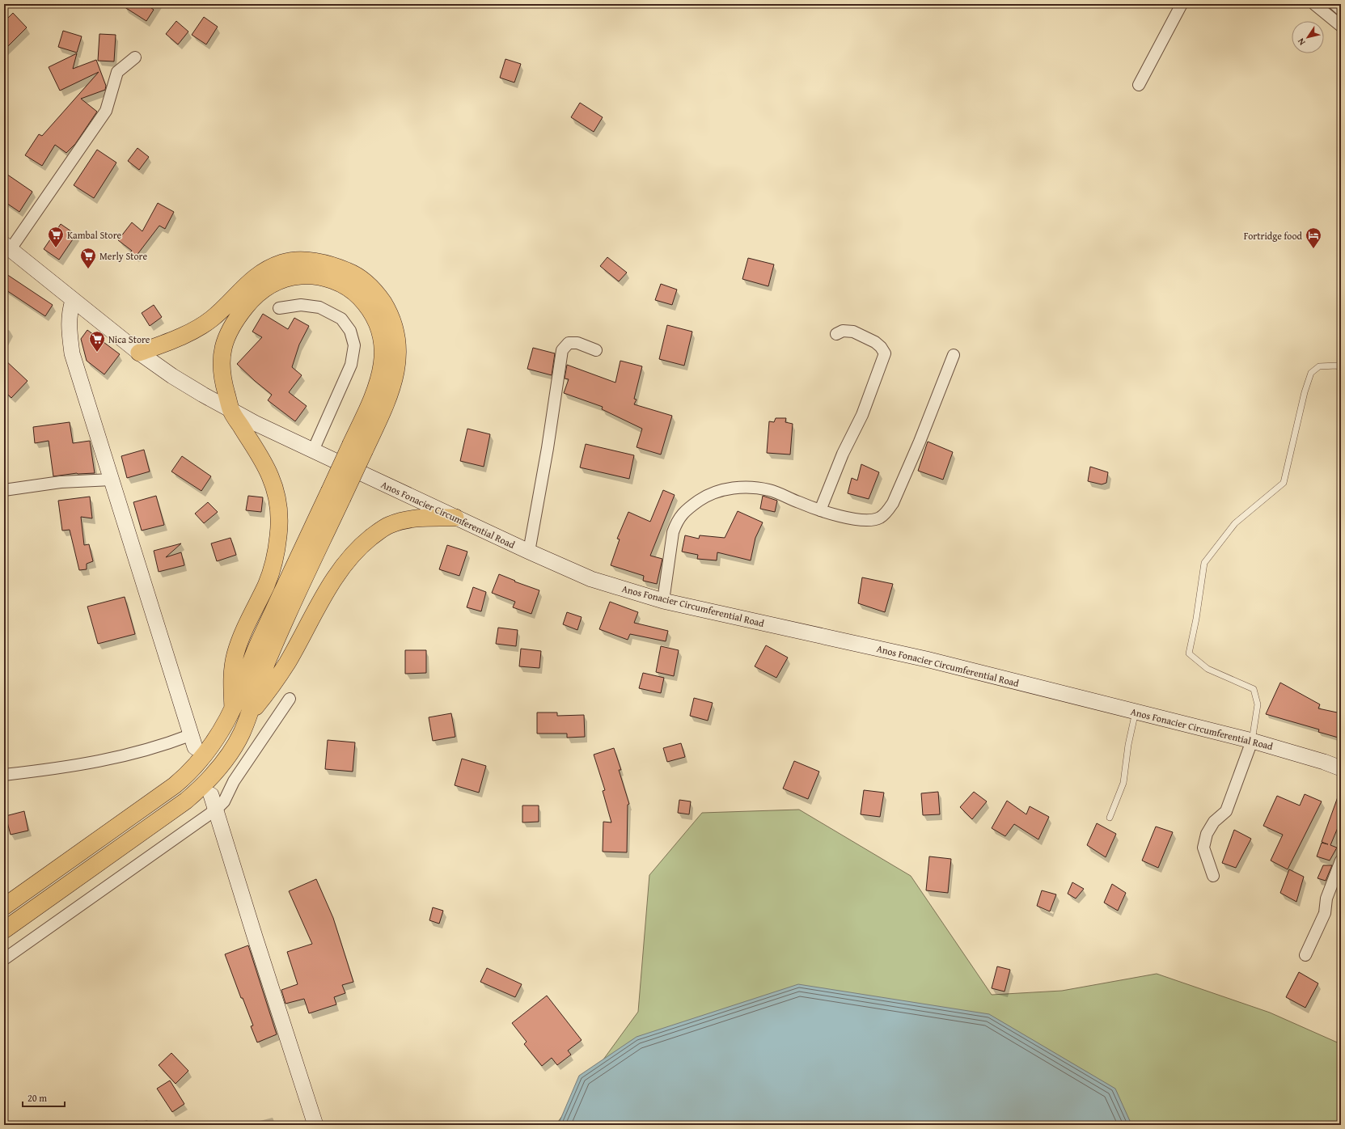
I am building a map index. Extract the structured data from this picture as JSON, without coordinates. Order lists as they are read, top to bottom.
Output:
{
  "streets": {
    "main road": ["Anos Fonacier Circumferential Road"]
  },
  "places": {
    "supermarket": ["Kambal Store", "Merly Store", "Nica Store"],
    "hotel": ["Fortridge food"]
  },
  "scale_bar": "20 m",
  "north": "bottom left"
}
